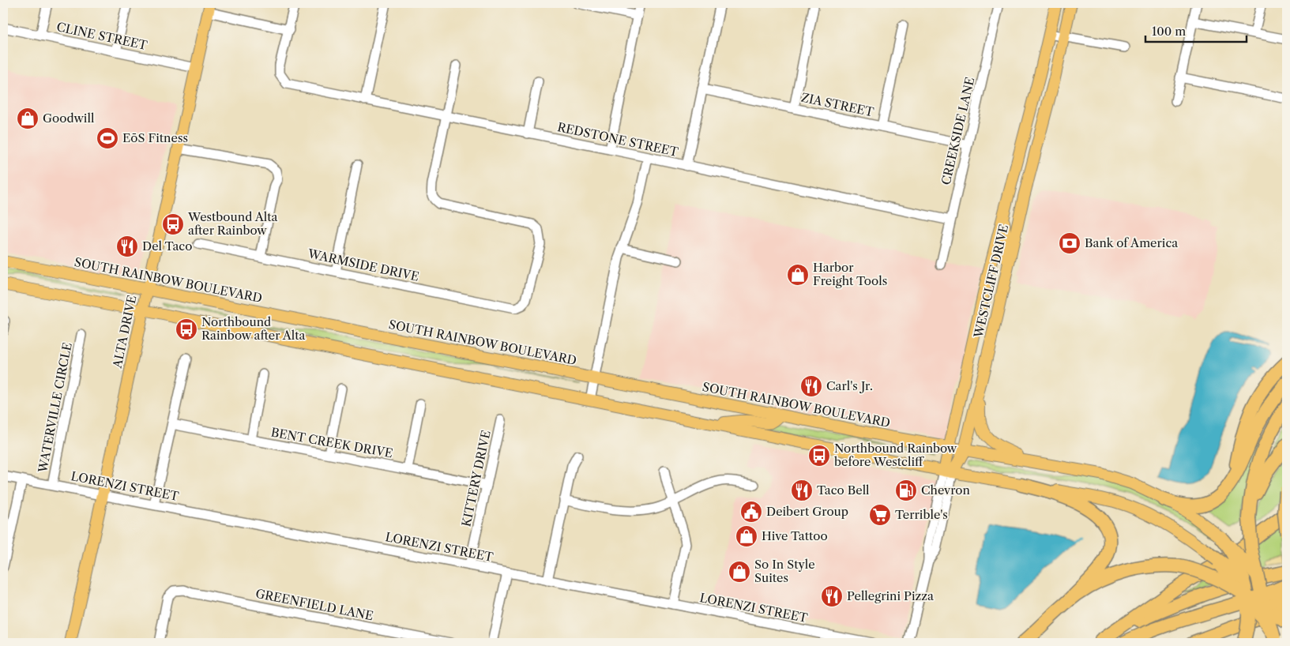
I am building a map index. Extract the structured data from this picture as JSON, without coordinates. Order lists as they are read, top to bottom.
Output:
{
  "streets": {
    "main road": ["SOUTH RAINBOW BOULEVARD", "WESTCLIFF DRIVE", "ALTA DRIVE"],
    "street": [
      "CLINE STREET",
      "ZIA STREET",
      "CREEKSIDE LANE",
      "REDSTONE STREET",
      "WARMSIDE DRIVE",
      "WATERVILLE CIRCLE",
      "BENT CREEK DRIVE",
      "KITTERY DRIVE",
      "LORENZI STREET",
      "GREENFIELD LANE"
    ]
  },
  "crossings": [
    ["CLINE STREET", "ALTA DRIVE"],
    ["ZIA STREET", "CREEKSIDE LANE"],
    ["CREEKSIDE LANE", "REDSTONE STREET"],
    ["REDSTONE STREET", "WARMSIDE DRIVE"],
    ["SOUTH RAINBOW BOULEVARD", "WESTCLIFF DRIVE"],
    ["SOUTH RAINBOW BOULEVARD", "ALTA DRIVE"],
    ["ALTA DRIVE", "LORENZI STREET"],
    ["WATERVILLE CIRCLE", "LORENZI STREET"],
    ["BENT CREEK DRIVE", "KITTERY DRIVE"],
    ["KITTERY DRIVE", "LORENZI STREET"]
  ],
  "places": {
    "shop": [
      "Goodwill",
      "Harbor Freight Tools",
      "Hive Tattoo",
      "So In Style Suites"
    ],
    "sports": ["EōS Fitness"],
    "bus stop": ["Westbound Alta after Rainbow", "Northbound Rainbow after Alta", "Northbound Rainbow before Westcliff"],
    "bank": ["Bank of America"],
    "restaurant": [
      "Del Taco",
      "Carl's Jr.",
      "Taco Bell",
      "Pellegrini Pizza"
    ],
    "fuel station": ["Chevron"],
    "public building": ["Deibert Group"],
    "supermarket": ["Terrible's"]
  },
  "scale_bar": "100 m"
}
